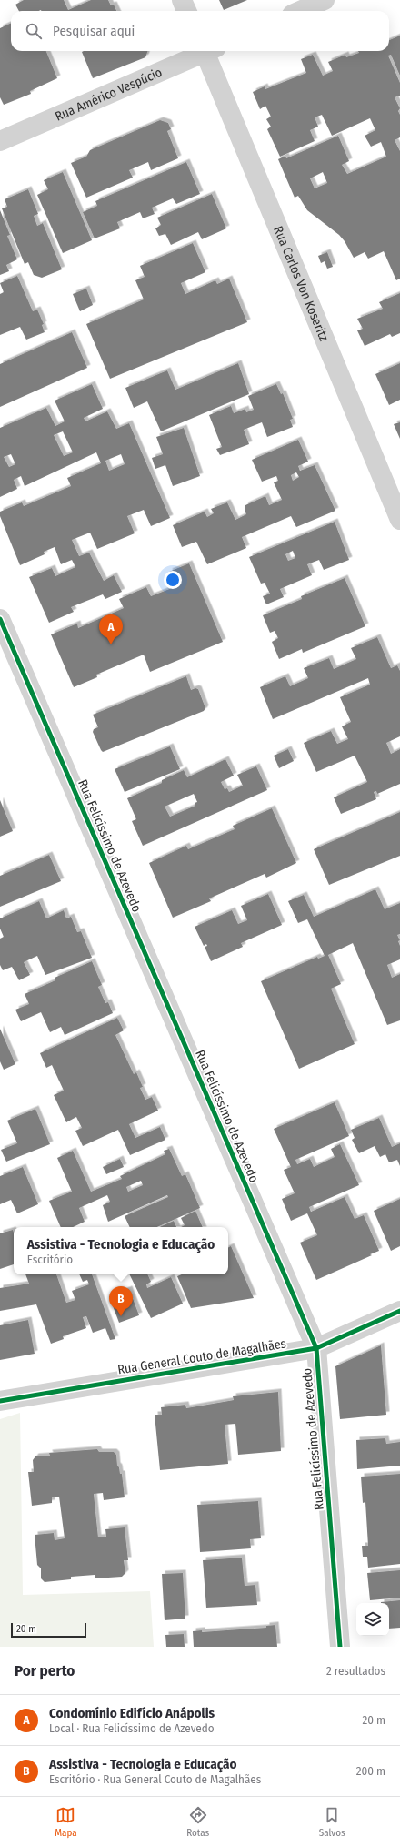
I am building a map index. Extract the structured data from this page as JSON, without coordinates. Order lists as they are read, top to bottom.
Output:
{
  "streets": {
    "street": [
      "Rua Américo Vespúcio",
      "Rua Carlos Von Koseritz",
      "Rua Felicíssimo de Azevedo",
      "Rua General Couto de Magalhães"
    ]
  },
  "crossings": [
    ["Rua Felicíssimo de Azevedo", "Rua General Couto de Magalhães"]
  ],
  "scale_bar": "20 m",
  "page": {
    "search": "Pesquisar aqui",
    "pins": ["A", "B"],
    "popup": ["Assistiva - Tecnologia e Educação", "Escritório"],
    "scale": "20 m",
    "heading": ["Por perto", "2 resultados"],
    "list": [
      {
        "mark": "A",
        "name": "Condomínio Edifício Anápolis",
        "note": "Local · Rua Felicíssimo de Azevedo",
        "value": "20 m"
      },
      {
        "mark": "B",
        "name": "Assistiva - Tecnologia e Educação",
        "note": "Escritório · Rua General Couto de Magalhães",
        "value": "200 m"
      }
    ],
    "nav": ["Mapa", "Rotas", "Salvos"]
  }
}
